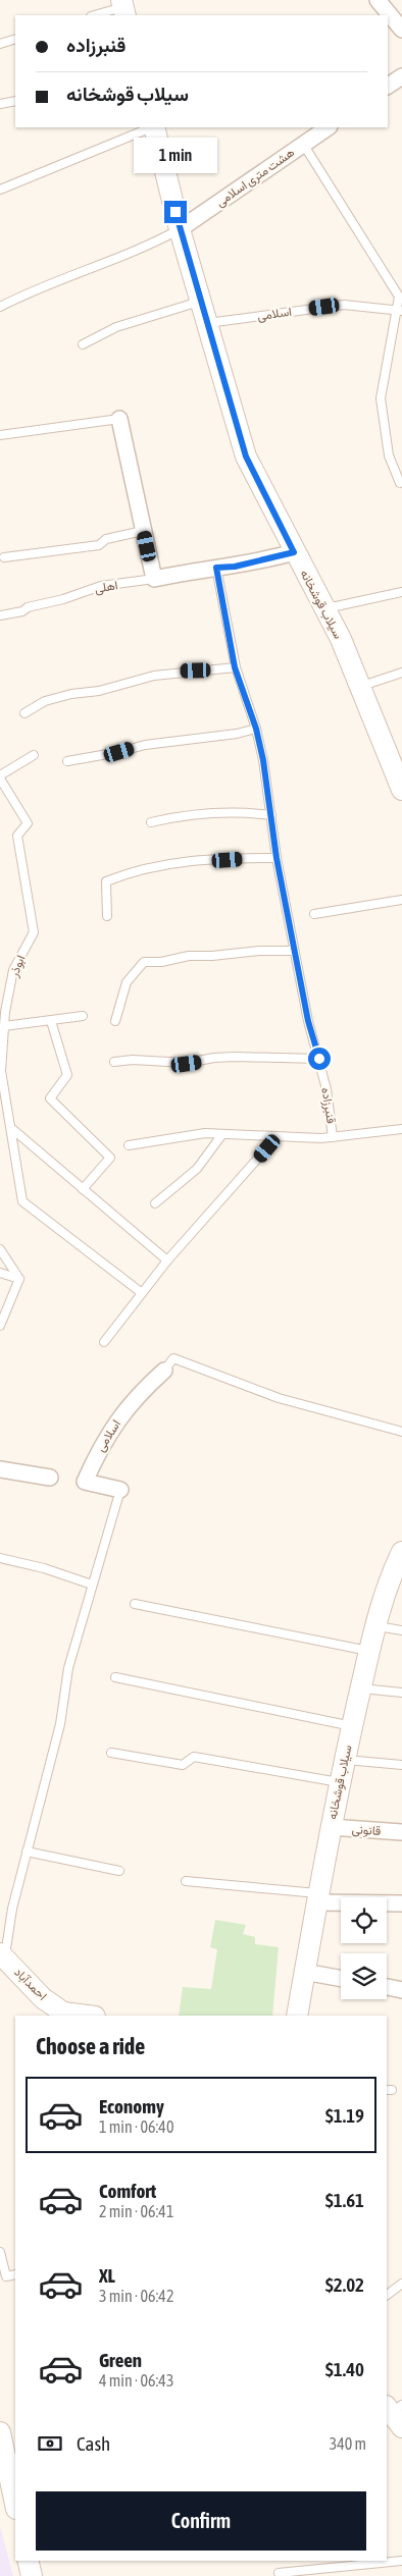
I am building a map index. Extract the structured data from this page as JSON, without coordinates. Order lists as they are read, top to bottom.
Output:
{
  "streets": {
    "street": [
      "هشت متری اسلامی",
      "اسلامی",
      "اهلی",
      "سیلاب قوشخانه",
      "قانونی",
      "احمدآباد"
    ],
    "lane": ["ابوذر", "قنبرزاده"]
  },
  "crossings": [
    ["هشت متری اسلامی", "سیلاب قوشخانه"],
    ["اسلامی", "سیلاب قوشخانه"],
    ["اهلی", "سیلاب قوشخانه"],
    ["اهلی", "قنبرزاده"],
    ["سیلاب قوشخانه", "قانونی"]
  ],
  "page": {
    "banner": ["قنبرزاده", "سیلاب قوشخانه"],
    "bubble": "1 min",
    "heading": "Choose a ride",
    "list": [
      {
        "name": "Economy",
        "note": "1 min · 06:40",
        "value": "$1.19"
      },
      {
        "name": "Comfort",
        "note": "2 min · 06:41",
        "value": "$1.61"
      },
      {
        "name": "XL",
        "note": "3 min · 06:42",
        "value": "$2.02"
      },
      {
        "name": "Green",
        "note": "4 min · 06:43",
        "value": "$1.40"
      }
    ],
    "pay": ["Cash", "340 m"],
    "buttons": "Confirm"
  }
}
